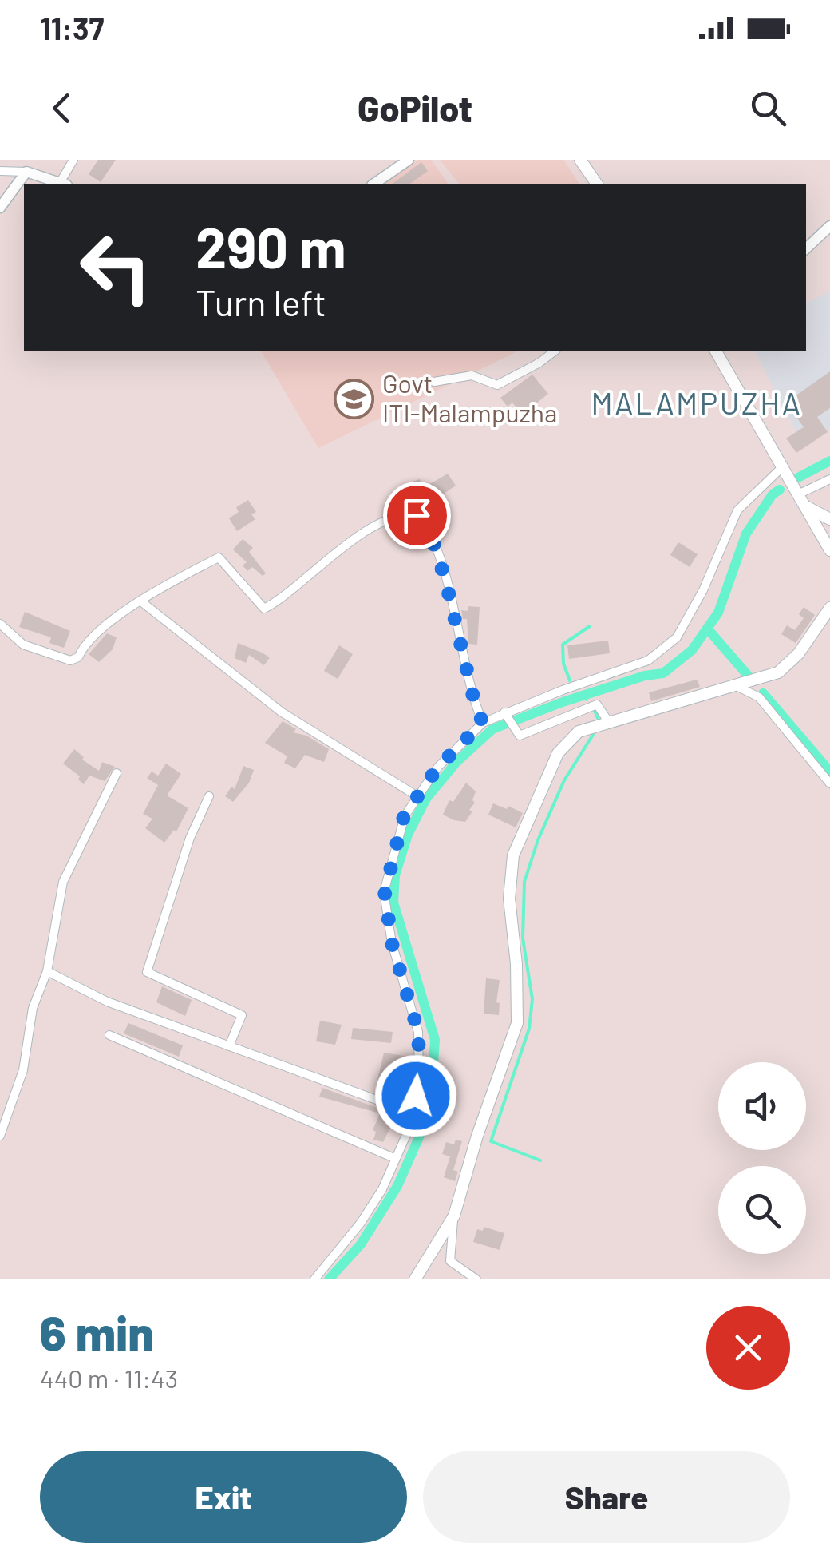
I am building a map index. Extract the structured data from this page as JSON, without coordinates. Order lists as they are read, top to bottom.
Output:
{
  "districts": ["MALAMPUZHA"],
  "places": {
    "school or university": ["Govt ITI-Malampuzha"]
  },
  "page": {
    "status": "11:37",
    "header": "GoPilot",
    "turn": ["290 m", "Turn left"],
    "heading": ["6 min", "440 m · 11:43"],
    "buttons": ["Exit", "Share"]
  }
}
